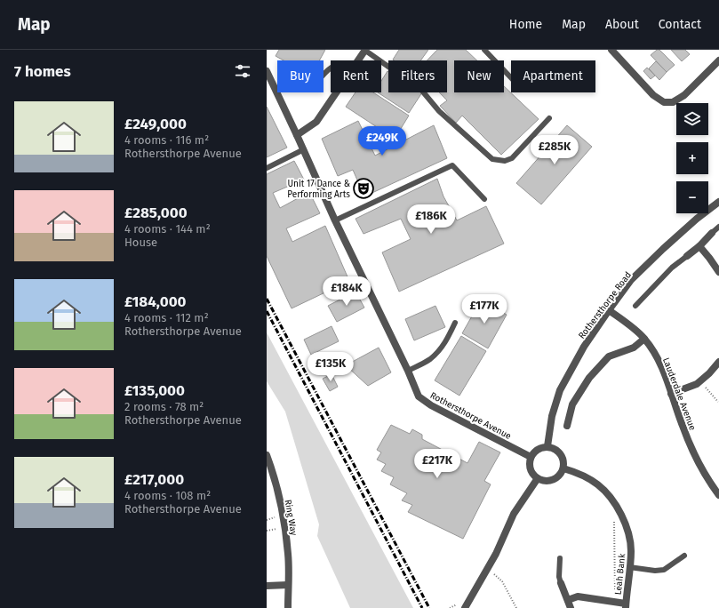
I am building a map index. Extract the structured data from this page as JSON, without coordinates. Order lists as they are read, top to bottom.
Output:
{
  "streets": {
    "street": [
      "Rothersthorpe Road",
      "Lauderdale Avenue",
      "Rothersthorpe Avenue",
      "Ring Way",
      "Leah Bank"
    ]
  },
  "crossings": [
    ["Rothersthorpe Road", "Lauderdale Avenue"],
    ["Rothersthorpe Road", "Rothersthorpe Avenue"],
    ["Rothersthorpe Road", "Leah Bank"],
    ["Rothersthorpe Avenue", "Leah Bank"]
  ],
  "places": {
    "theatre": ["Unit 17 Dance & Performing Arts"]
  },
  "page": {
    "header": "Map",
    "nav": [
      "Home",
      "Map",
      "About",
      "Contact"
    ],
    "heading": "7 homes",
    "chip": [
      "Buy",
      "Rent",
      "Filters",
      "New",
      "Apartment"
    ],
    "list": [
      {
        "name": "£249,000",
        "note": "4 rooms · 116 m² · Rothersthorpe Avenue"
      },
      {
        "name": "£285,000",
        "note": "4 rooms · 144 m² · House"
      },
      {
        "name": "£184,000",
        "note": "4 rooms · 112 m² · Rothersthorpe Avenue"
      },
      {
        "name": "£135,000",
        "note": "2 rooms · 78 m² · Rothersthorpe Avenue"
      },
      {
        "name": "£217,000",
        "note": "4 rooms · 108 m² · Rothersthorpe Avenue"
      }
    ],
    "map_buttons": ["+", "−"],
    "price": [
      "£249K",
      "£285K",
      "£186K",
      "£184K",
      "£177K",
      "£135K",
      "£217K"
    ]
  }
}
